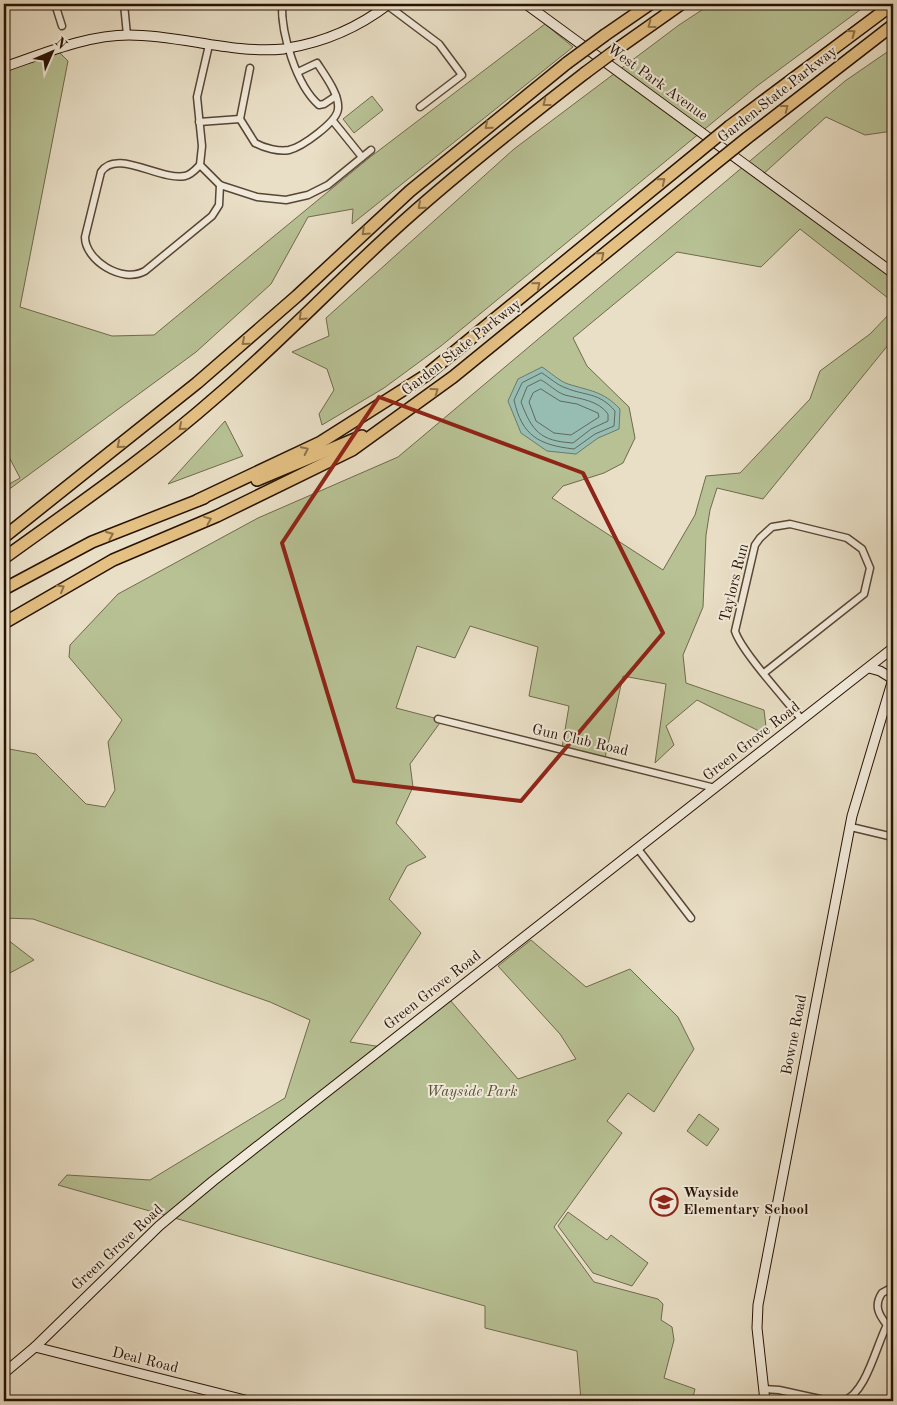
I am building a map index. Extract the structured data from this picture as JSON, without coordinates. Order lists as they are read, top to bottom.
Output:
{
  "streets": {
    "highway": ["Garden State Parkway"],
    "street": [
      "West Park Avenue",
      "Taylors Run",
      "Gun Club Road",
      "Green Grove Road",
      "Bowne Road",
      "Deal Road"
    ]
  },
  "crossings": [
    ["Taylors Run", "Green Grove Road"],
    ["Gun Club Road", "Green Grove Road"],
    ["Green Grove Road", "Deal Road"]
  ],
  "parks": ["Wayside Park"],
  "places": {
    "school or university": ["Wayside Elementary School"]
  },
  "north": "top right"
}
